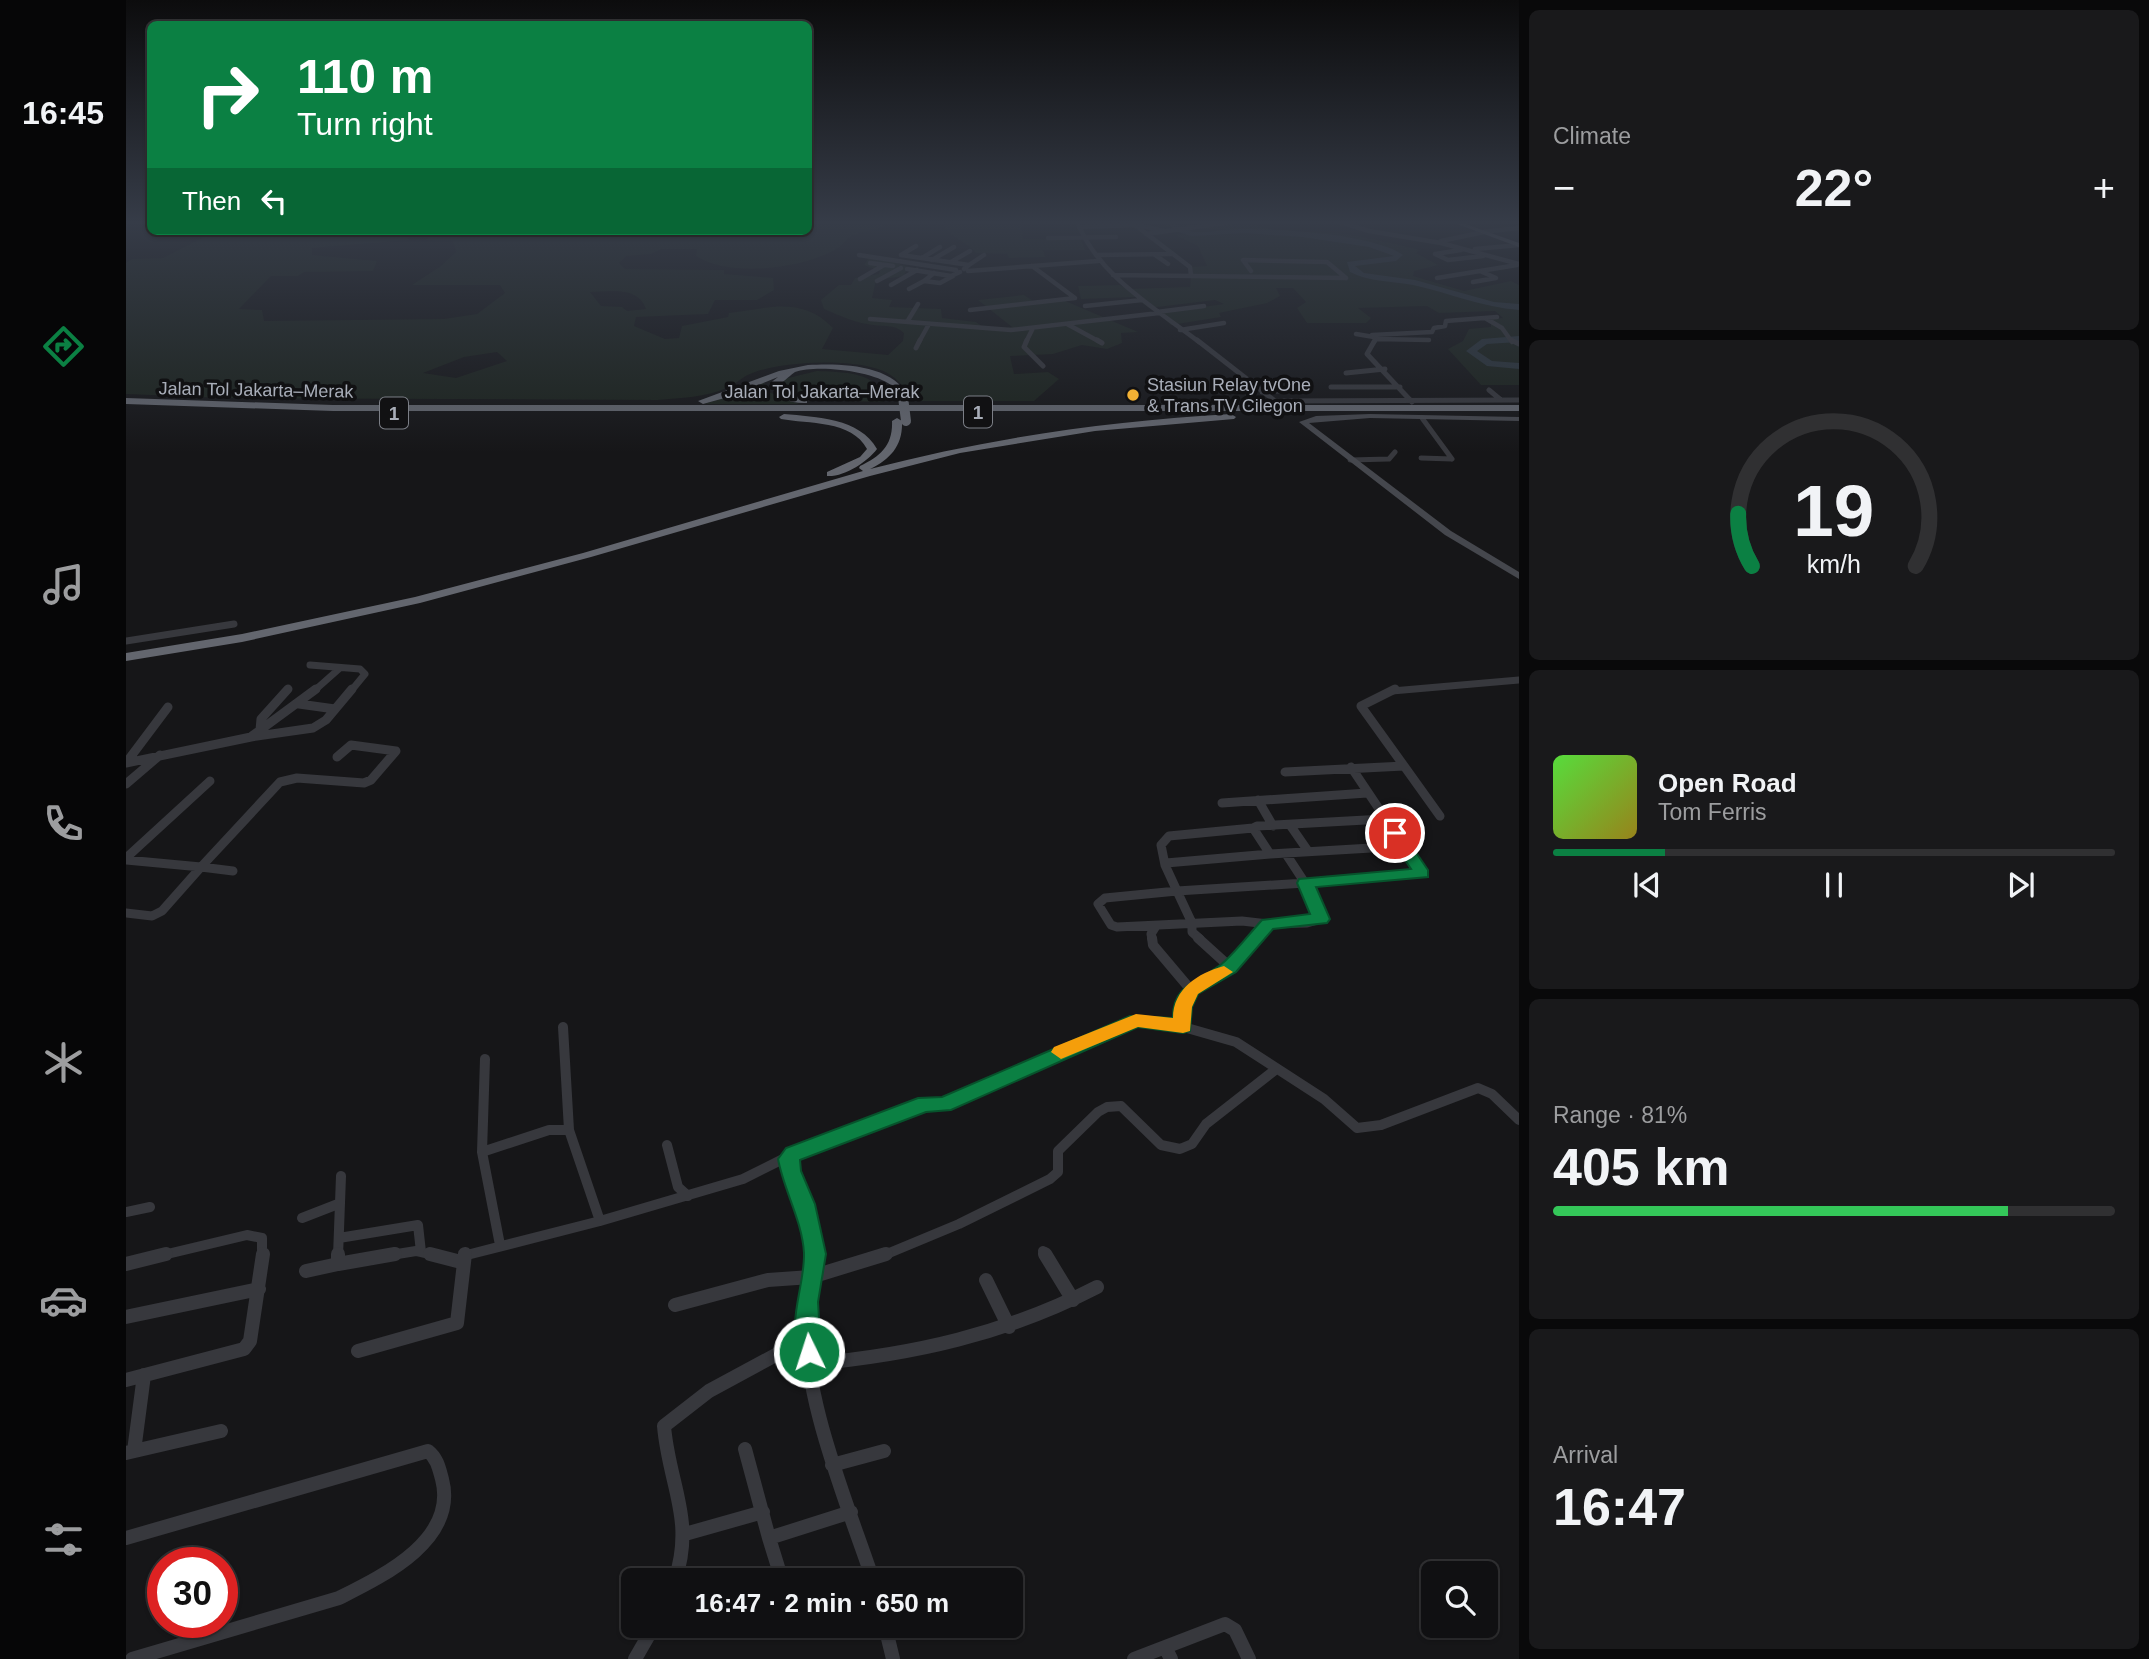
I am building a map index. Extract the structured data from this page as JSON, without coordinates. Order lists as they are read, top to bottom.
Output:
{
  "streets": {
    "highway": ["Jalan Tol Jakarta–Merak", "1"]
  },
  "places": ["Stasiun Relay tvOne & Trans TV Cilegon"],
  "page": {
    "tabs": "16:45",
    "tile": [
      "Climate",
      ["Range · 81%", "405 km"],
      ["Arrival", "16:47"]
    ],
    "turn": ["110 m", "Turn right"],
    "heat": ["−", "22°", "+"],
    "then": "Then",
    "song": ["Open Road", "Tom Ferris"],
    "limit": "30",
    "trip": "16:47 · 2 min · 650 m",
    "gauge": ["19", "km/h"]
  }
}
